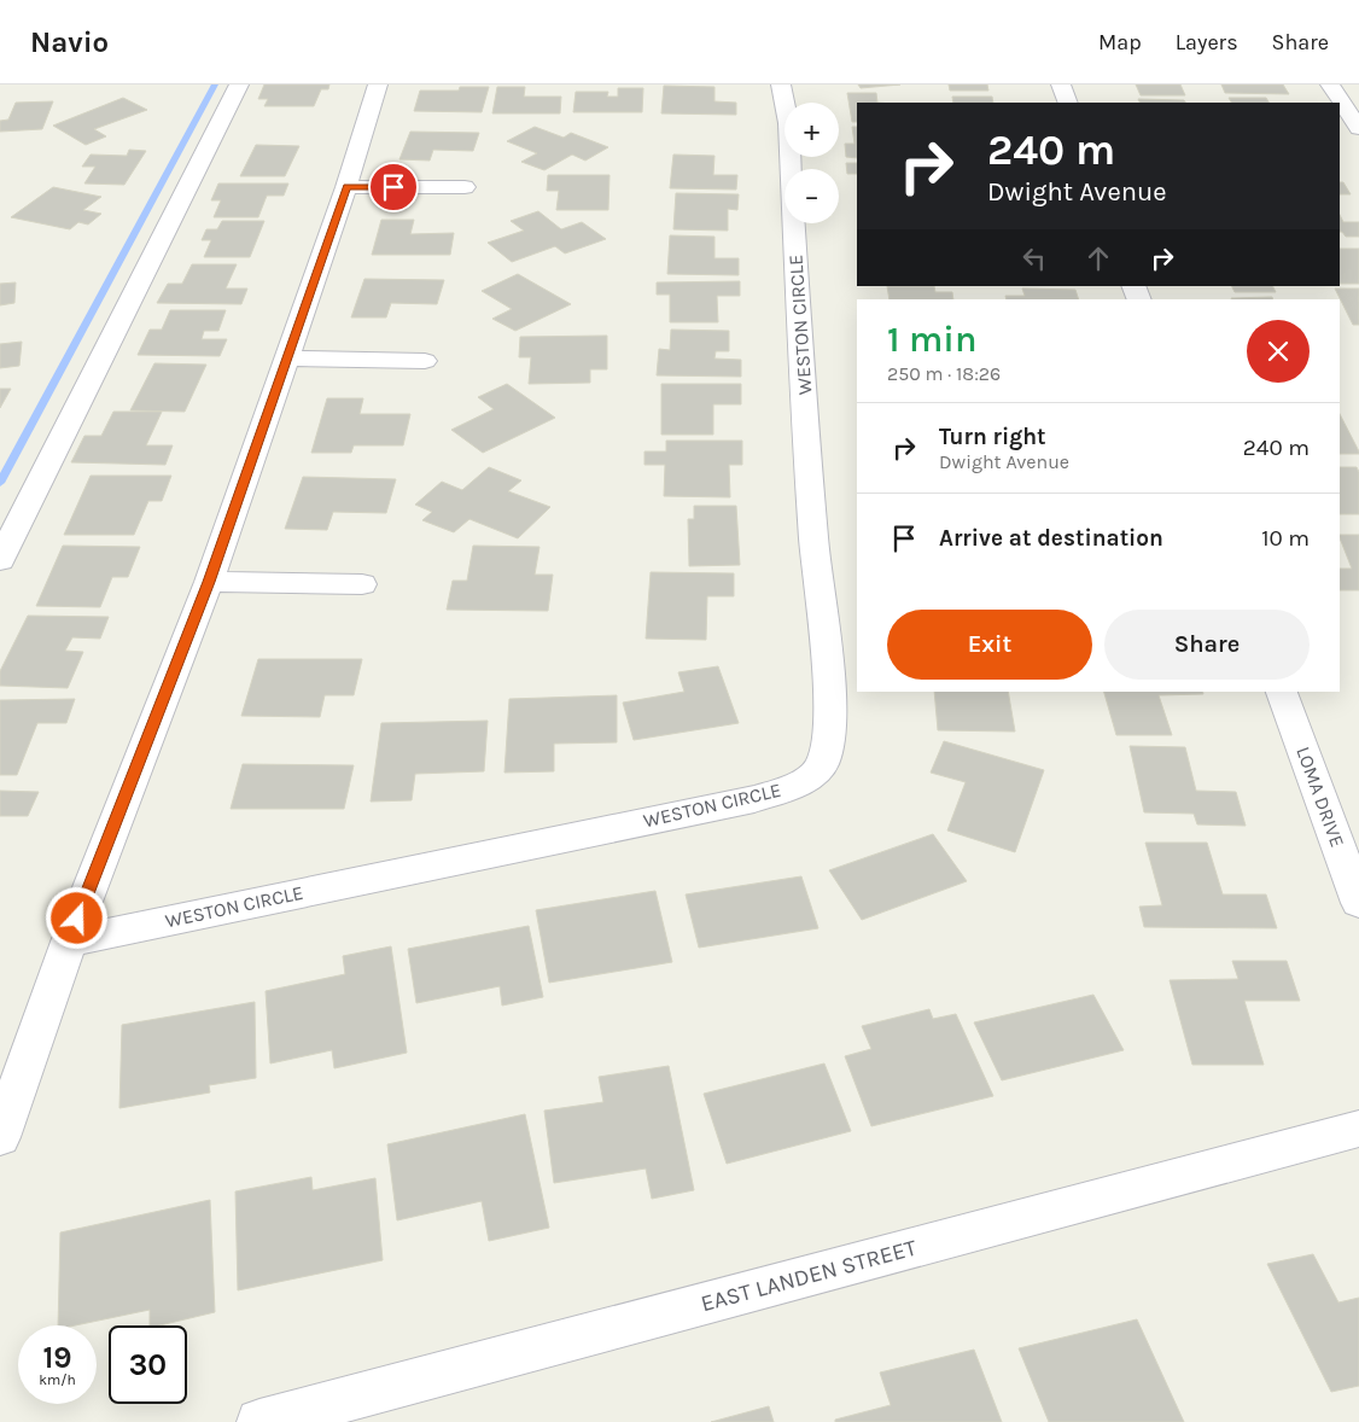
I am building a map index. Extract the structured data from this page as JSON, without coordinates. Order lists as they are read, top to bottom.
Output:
{
  "streets": {
    "street": ["WESTON CIRCLE", "LOMA DRIVE", "EAST LANDEN STREET"]
  },
  "page": {
    "header": "Navio",
    "nav": ["Map", "Layers", "Share"],
    "map_buttons": ["+", "−"],
    "turn": ["240 m", "Dwight Avenue"],
    "heading": ["1 min", "250 m · 18:26"],
    "list": [
      {
        "name": "Turn right",
        "note": "Dwight Avenue",
        "value": "240 m"
      },
      {
        "name": "Arrive at destination",
        "value": "10 m"
      }
    ],
    "buttons": ["Exit", "Share"],
    "speed": "19 km/h",
    "limit": "30"
  }
}
